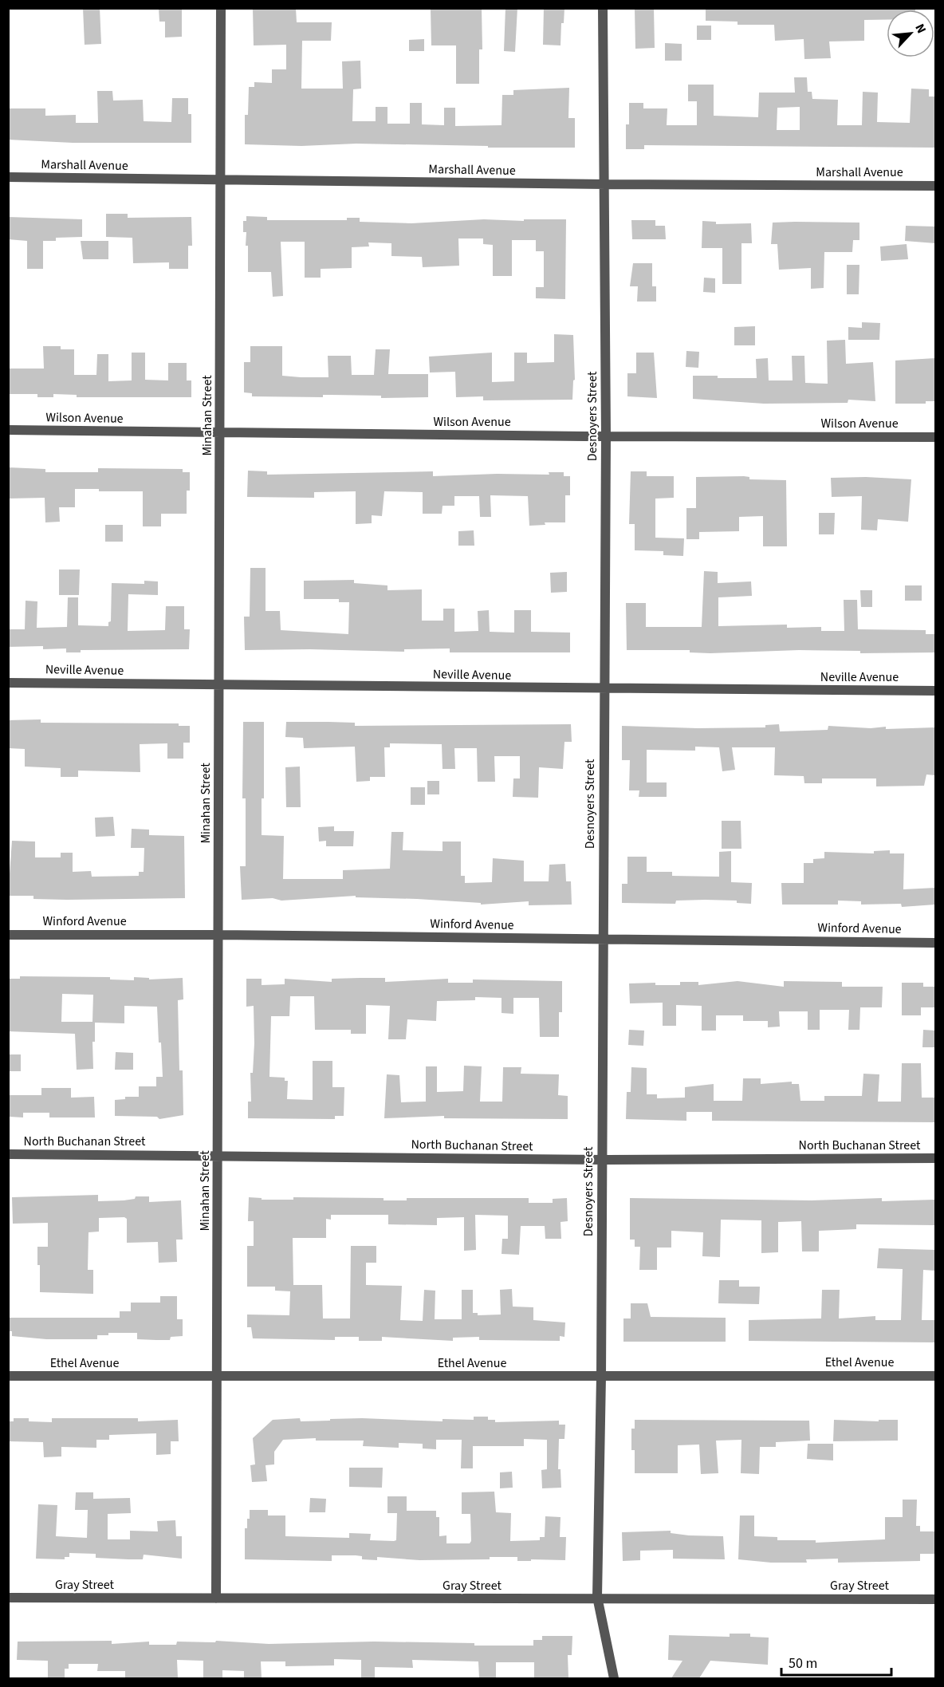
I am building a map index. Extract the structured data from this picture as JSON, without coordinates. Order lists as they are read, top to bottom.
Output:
{
  "streets": {
    "street": [
      "Marshall Avenue",
      "Minahan Street",
      "Desnoyers Street",
      "Wilson Avenue",
      "Neville Avenue",
      "Winford Avenue",
      "North Buchanan Street",
      "Ethel Avenue",
      "Gray Street"
    ]
  },
  "crossings": [
    ["Marshall Avenue", "Minahan Street"],
    ["Marshall Avenue", "Desnoyers Street"],
    ["Minahan Street", "Wilson Avenue"],
    ["Minahan Street", "Neville Avenue"],
    ["Minahan Street", "Winford Avenue"],
    ["Minahan Street", "North Buchanan Street"],
    ["Minahan Street", "Ethel Avenue"],
    ["Minahan Street", "Gray Street"],
    ["Desnoyers Street", "Wilson Avenue"],
    ["Desnoyers Street", "Neville Avenue"],
    ["Desnoyers Street", "Winford Avenue"],
    ["Desnoyers Street", "North Buchanan Street"],
    ["Desnoyers Street", "Ethel Avenue"],
    ["Desnoyers Street", "Gray Street"]
  ],
  "scale_bar": "50 m",
  "north": "top right"
}
